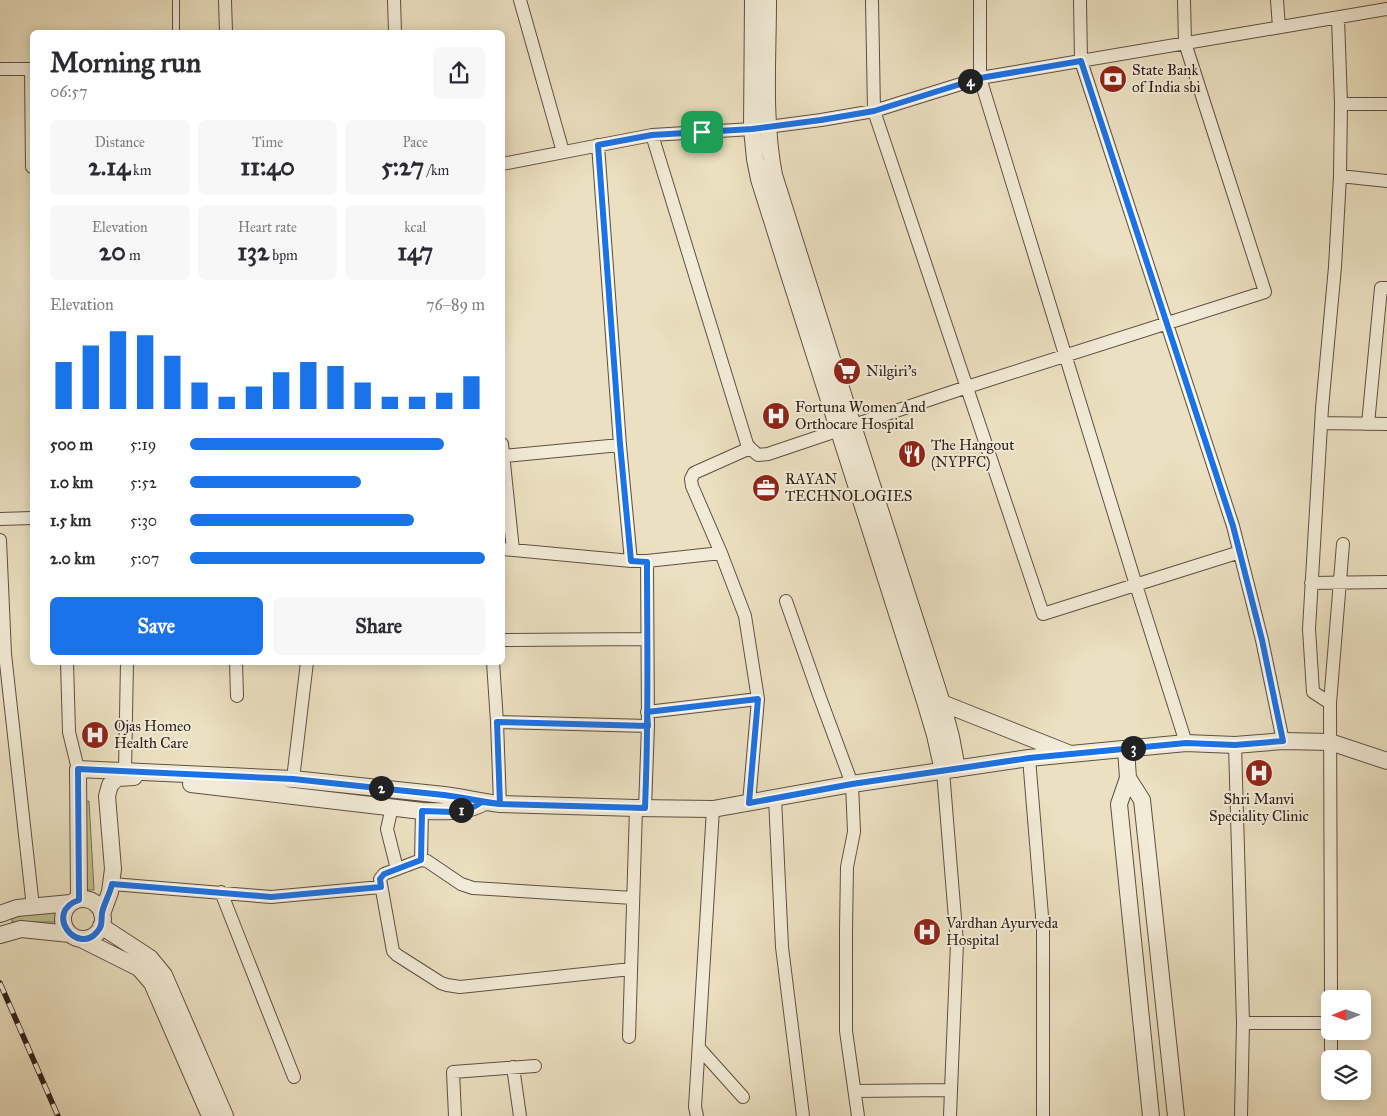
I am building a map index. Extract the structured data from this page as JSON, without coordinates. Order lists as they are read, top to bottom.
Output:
{
  "places": {
    "bank": ["State Bank of India sbi"],
    "supermarket": ["Nilgiri's"],
    "hospital": [
      "Fortuna Women And Orthocare Hospital",
      "Ojas Homeo Health Care",
      "Shri Manvi Speciality Clinic",
      "Vardhan Ayurveda Hospital"
    ],
    "restaurant": ["The Hangout (NYPFC)"],
    "office": ["RAYAN TECHNOLOGIES"]
  },
  "north": "left",
  "page": {
    "heading": ["Morning run", "06:57"],
    "pins": [
      "4",
      "3",
      "2",
      "1"
    ],
    "stats": [
      ["Distance", "2.14 km"],
      ["Time", "11:40"],
      ["Pace", "5:27 /km"],
      ["Elevation", "20 m"],
      ["Heart rate", "132 bpm"],
      ["kcal", "147"]
    ],
    "chart": ["Elevation", "76–89 m"],
    "list": [
      {
        "name": "500 m",
        "note": "5:19"
      },
      {
        "name": "1.0 km",
        "note": "5:52"
      },
      {
        "name": "1.5 km",
        "note": "5:30"
      },
      {
        "name": "2.0 km",
        "note": "5:07"
      }
    ],
    "buttons": ["Save", "Share"]
  }
}
